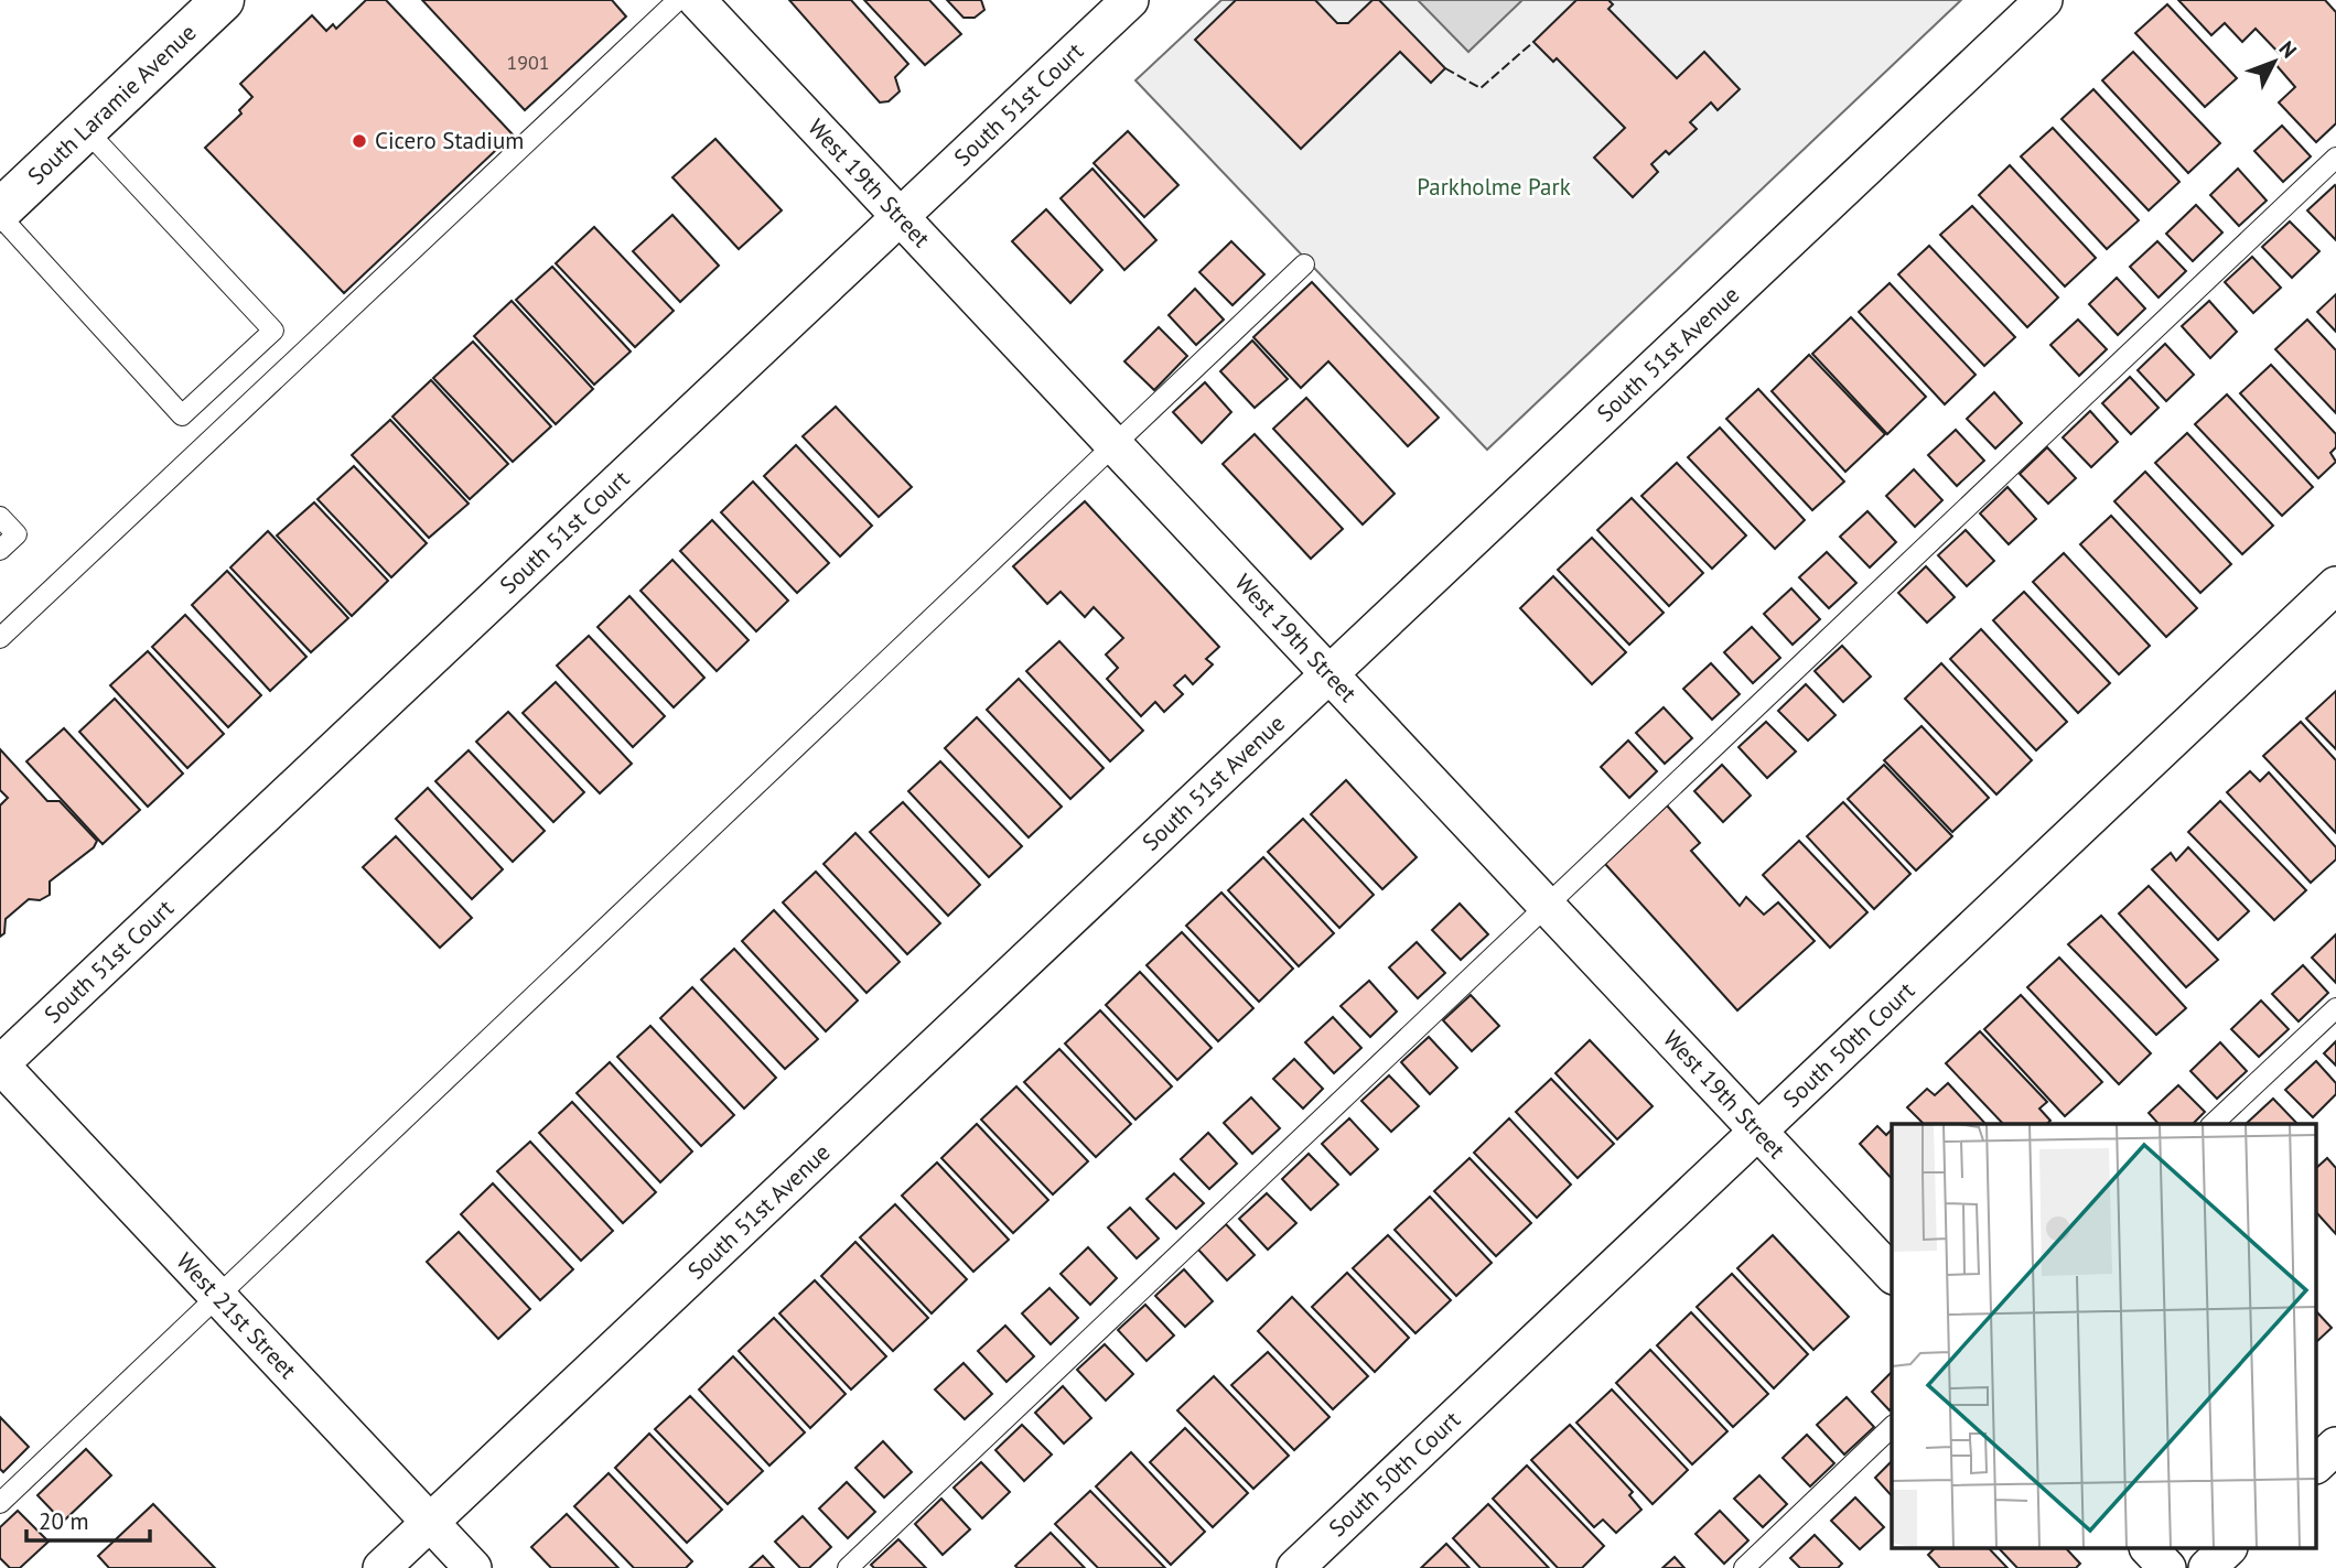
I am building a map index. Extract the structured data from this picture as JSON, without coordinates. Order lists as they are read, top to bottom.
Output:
{
  "streets": {
    "main road": ["South Laramie Avenue"],
    "street": [
      "South 51st Court",
      "West 19th Street",
      "South 51st Avenue",
      "South 50th Court",
      "West 21st Street"
    ]
  },
  "crossings": [
    ["South 51st Court", "West 19th Street"],
    ["South 51st Court", "West 21st Street"],
    ["West 19th Street", "South 51st Avenue"],
    ["West 19th Street", "South 50th Court"],
    ["South 51st Avenue", "West 21st Street"]
  ],
  "parks": ["Parkholme Park"],
  "places": ["Cicero Stadium"],
  "house_numbers": ["1901"],
  "scale_bar": "20 m",
  "north": "top right"
}
